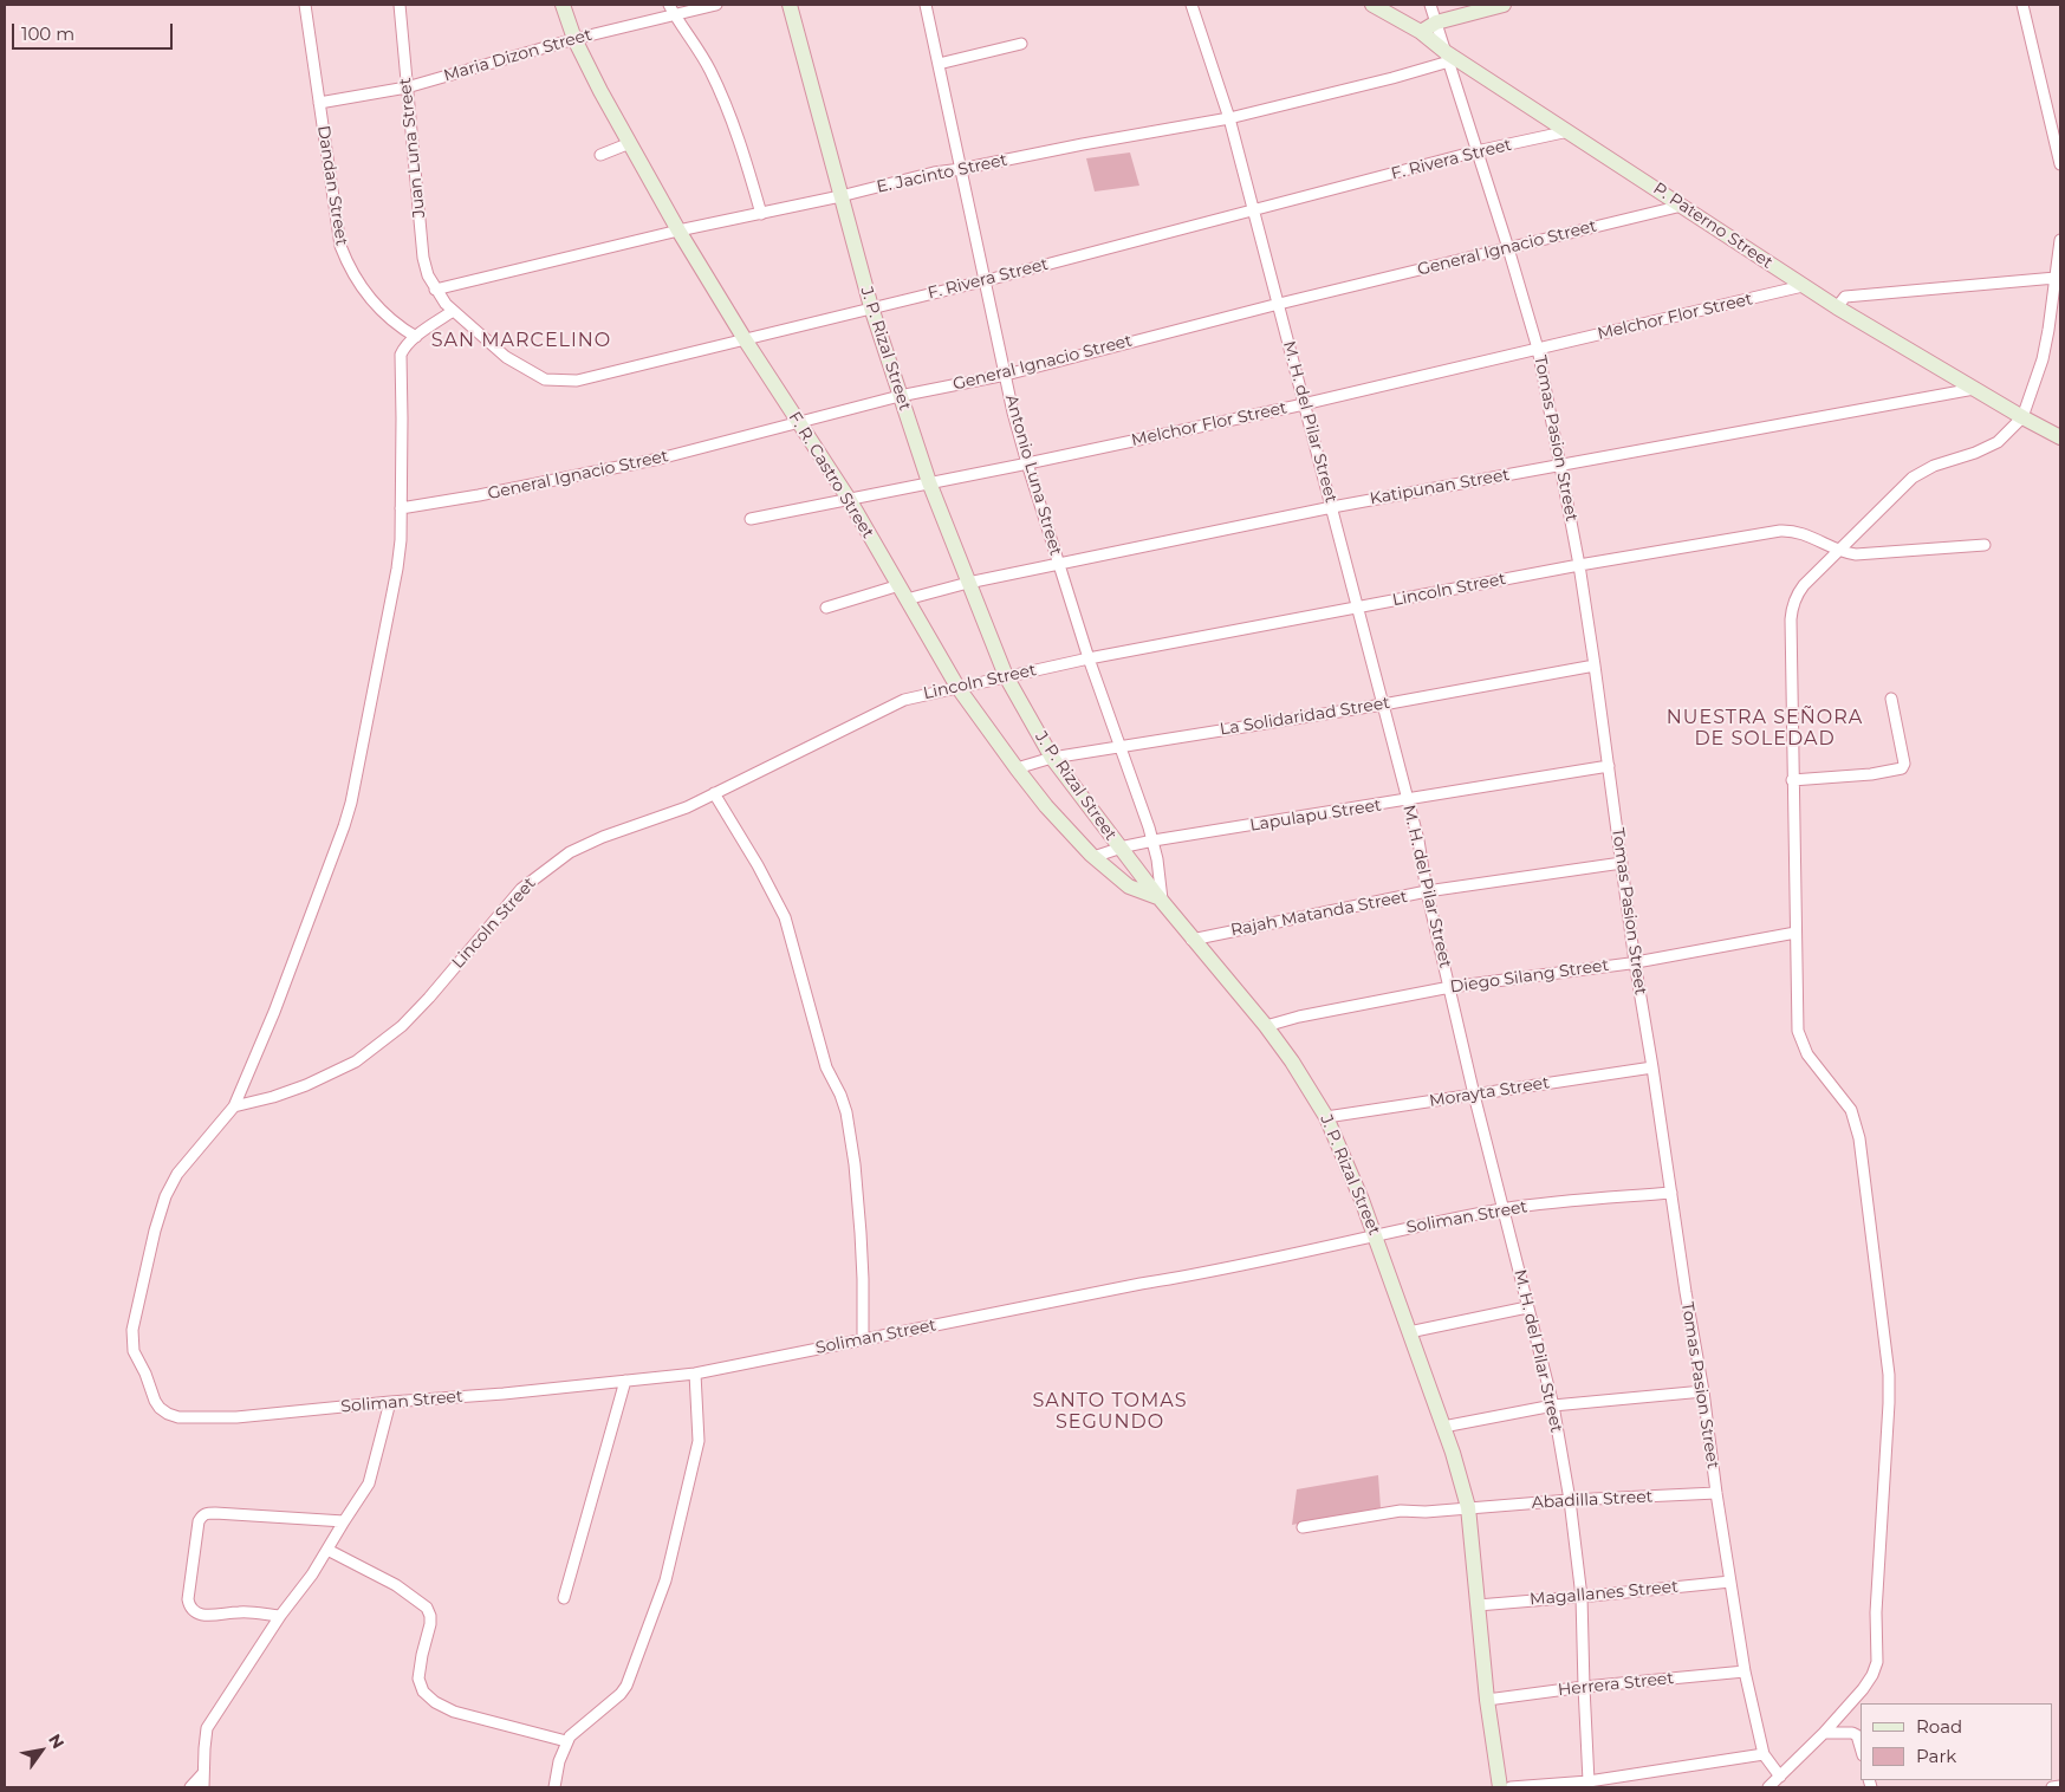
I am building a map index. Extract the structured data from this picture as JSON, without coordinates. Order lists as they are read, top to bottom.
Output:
{
  "streets": {
    "main road": ["P. Paterno Street", "J. P. Rizal Street", "F. R. Castro Street"],
    "street": [
      "Maria Dizon Street",
      "Juan Luna Street",
      "F. Rivera Street",
      "E. Jacinto Street",
      "Dandan Street",
      "General Ignacio Street",
      "Melchor Flor Street",
      "M. H. del Pilar Street",
      "Tomas Pasion Street",
      "Antonio Luna Street",
      "Katipunan Street",
      "Lincoln Street",
      "La Solidaridad Street",
      "Lapulapu Street",
      "Rajah Matanda Street",
      "Diego Silang Street",
      "Morayta Street",
      "Soliman Street",
      "Abadilla Street",
      "Magallanes Street",
      "Herrera Street"
    ]
  },
  "crossings": [
    ["Maria Dizon Street", "Juan Luna Street"],
    ["Maria Dizon Street", "Dandan Street"],
    ["Maria Dizon Street", "F. R. Castro Street"],
    ["Juan Luna Street", "F. Rivera Street"],
    ["Juan Luna Street", "E. Jacinto Street"],
    ["F. Rivera Street", "E. Jacinto Street"],
    ["F. Rivera Street", "P. Paterno Street"],
    ["F. Rivera Street", "J. P. Rizal Street"],
    ["F. Rivera Street", "M. H. del Pilar Street"],
    ["F. Rivera Street", "Tomas Pasion Street"],
    ["F. Rivera Street", "F. R. Castro Street"],
    ["F. Rivera Street", "Antonio Luna Street"],
    ["E. Jacinto Street", "P. Paterno Street"],
    ["E. Jacinto Street", "J. P. Rizal Street"],
    ["E. Jacinto Street", "M. H. del Pilar Street"],
    ["E. Jacinto Street", "Tomas Pasion Street"],
    ["E. Jacinto Street", "F. R. Castro Street"],
    ["E. Jacinto Street", "Antonio Luna Street"],
    ["P. Paterno Street", "General Ignacio Street"],
    ["P. Paterno Street", "Melchor Flor Street"],
    ["P. Paterno Street", "Tomas Pasion Street"],
    ["P. Paterno Street", "Katipunan Street"],
    ["General Ignacio Street", "J. P. Rizal Street"],
    ["General Ignacio Street", "M. H. del Pilar Street"],
    ["General Ignacio Street", "Tomas Pasion Street"],
    ["General Ignacio Street", "F. R. Castro Street"],
    ["General Ignacio Street", "Antonio Luna Street"],
    ["Melchor Flor Street", "J. P. Rizal Street"],
    ["Melchor Flor Street", "M. H. del Pilar Street"],
    ["Melchor Flor Street", "Tomas Pasion Street"],
    ["Melchor Flor Street", "F. R. Castro Street"],
    ["Melchor Flor Street", "Antonio Luna Street"],
    ["J. P. Rizal Street", "F. R. Castro Street"],
    ["J. P. Rizal Street", "Antonio Luna Street"],
    ["J. P. Rizal Street", "Katipunan Street"],
    ["J. P. Rizal Street", "Lincoln Street"],
    ["J. P. Rizal Street", "La Solidaridad Street"],
    ["J. P. Rizal Street", "Lapulapu Street"],
    ["J. P. Rizal Street", "Rajah Matanda Street"],
    ["J. P. Rizal Street", "Diego Silang Street"],
    ["J. P. Rizal Street", "Morayta Street"],
    ["J. P. Rizal Street", "Soliman Street"],
    ["J. P. Rizal Street", "Abadilla Street"],
    ["J. P. Rizal Street", "Magallanes Street"],
    ["J. P. Rizal Street", "Herrera Street"],
    ["M. H. del Pilar Street", "Katipunan Street"],
    ["M. H. del Pilar Street", "Lincoln Street"],
    ["M. H. del Pilar Street", "La Solidaridad Street"],
    ["M. H. del Pilar Street", "Lapulapu Street"],
    ["M. H. del Pilar Street", "Rajah Matanda Street"],
    ["M. H. del Pilar Street", "Diego Silang Street"],
    ["M. H. del Pilar Street", "Morayta Street"],
    ["M. H. del Pilar Street", "Soliman Street"],
    ["M. H. del Pilar Street", "Abadilla Street"],
    ["M. H. del Pilar Street", "Magallanes Street"],
    ["M. H. del Pilar Street", "Herrera Street"],
    ["Tomas Pasion Street", "Katipunan Street"],
    ["Tomas Pasion Street", "Lincoln Street"],
    ["Tomas Pasion Street", "La Solidaridad Street"],
    ["Tomas Pasion Street", "Lapulapu Street"],
    ["Tomas Pasion Street", "Rajah Matanda Street"],
    ["Tomas Pasion Street", "Diego Silang Street"],
    ["Tomas Pasion Street", "Morayta Street"],
    ["Tomas Pasion Street", "Soliman Street"],
    ["Tomas Pasion Street", "Abadilla Street"],
    ["Tomas Pasion Street", "Magallanes Street"],
    ["Tomas Pasion Street", "Herrera Street"],
    ["F. R. Castro Street", "Antonio Luna Street"],
    ["F. R. Castro Street", "Katipunan Street"],
    ["F. R. Castro Street", "Lincoln Street"],
    ["F. R. Castro Street", "La Solidaridad Street"],
    ["F. R. Castro Street", "Lapulapu Street"],
    ["Antonio Luna Street", "Katipunan Street"],
    ["Antonio Luna Street", "Lincoln Street"],
    ["Antonio Luna Street", "La Solidaridad Street"],
    ["Antonio Luna Street", "Lapulapu Street"],
    ["Lincoln Street", "Soliman Street"]
  ],
  "districts": ["SAN MARCELINO", "NUESTRA SEÑORA DE SOLEDAD", "SANTO TOMAS SEGUNDO"],
  "legend": ["Road", "Park"],
  "scale_bar": "100 m",
  "north": "top right"
}
